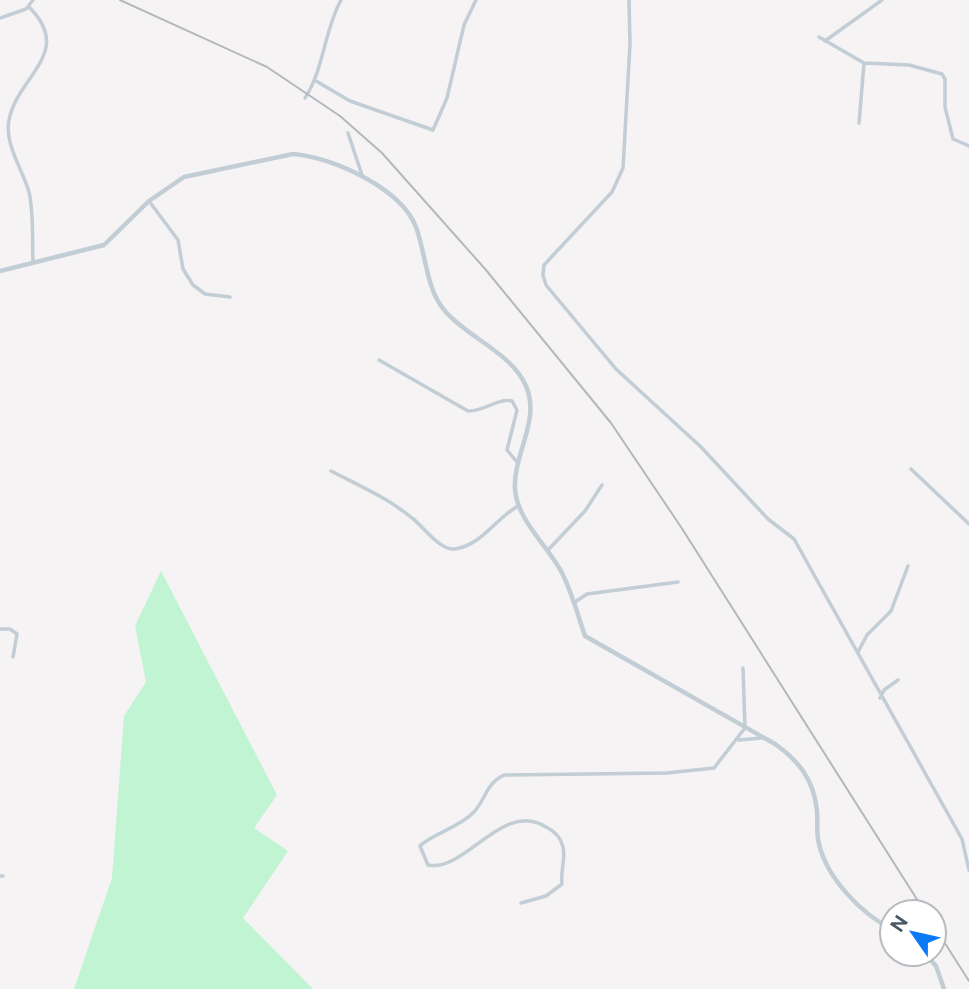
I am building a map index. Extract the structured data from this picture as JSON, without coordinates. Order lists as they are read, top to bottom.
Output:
{
  "north": "top left"
}
